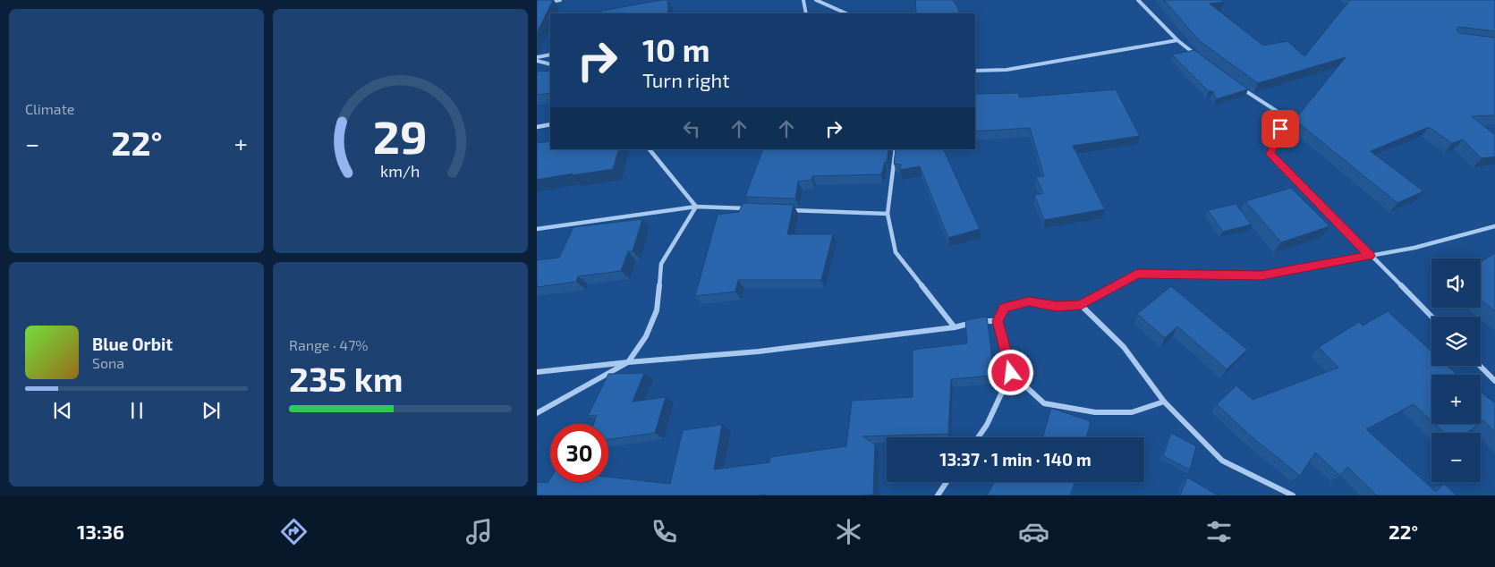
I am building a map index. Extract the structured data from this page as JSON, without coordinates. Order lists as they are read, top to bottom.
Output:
{
  "page": {
    "tile": [
      "Climate",
      ["Range · 47%", "235 km"]
    ],
    "turn": ["10 m", "Turn right"],
    "heat": ["−", "22°", "+"],
    "map_buttons": ["+", "−"],
    "song": ["Blue Orbit", "Sona"],
    "limit": "30",
    "trip": "13:37 · 1 min · 140 m",
    "tabs": ["13:36", "22°"],
    "gauge": ["29", "km/h"]
  }
}
